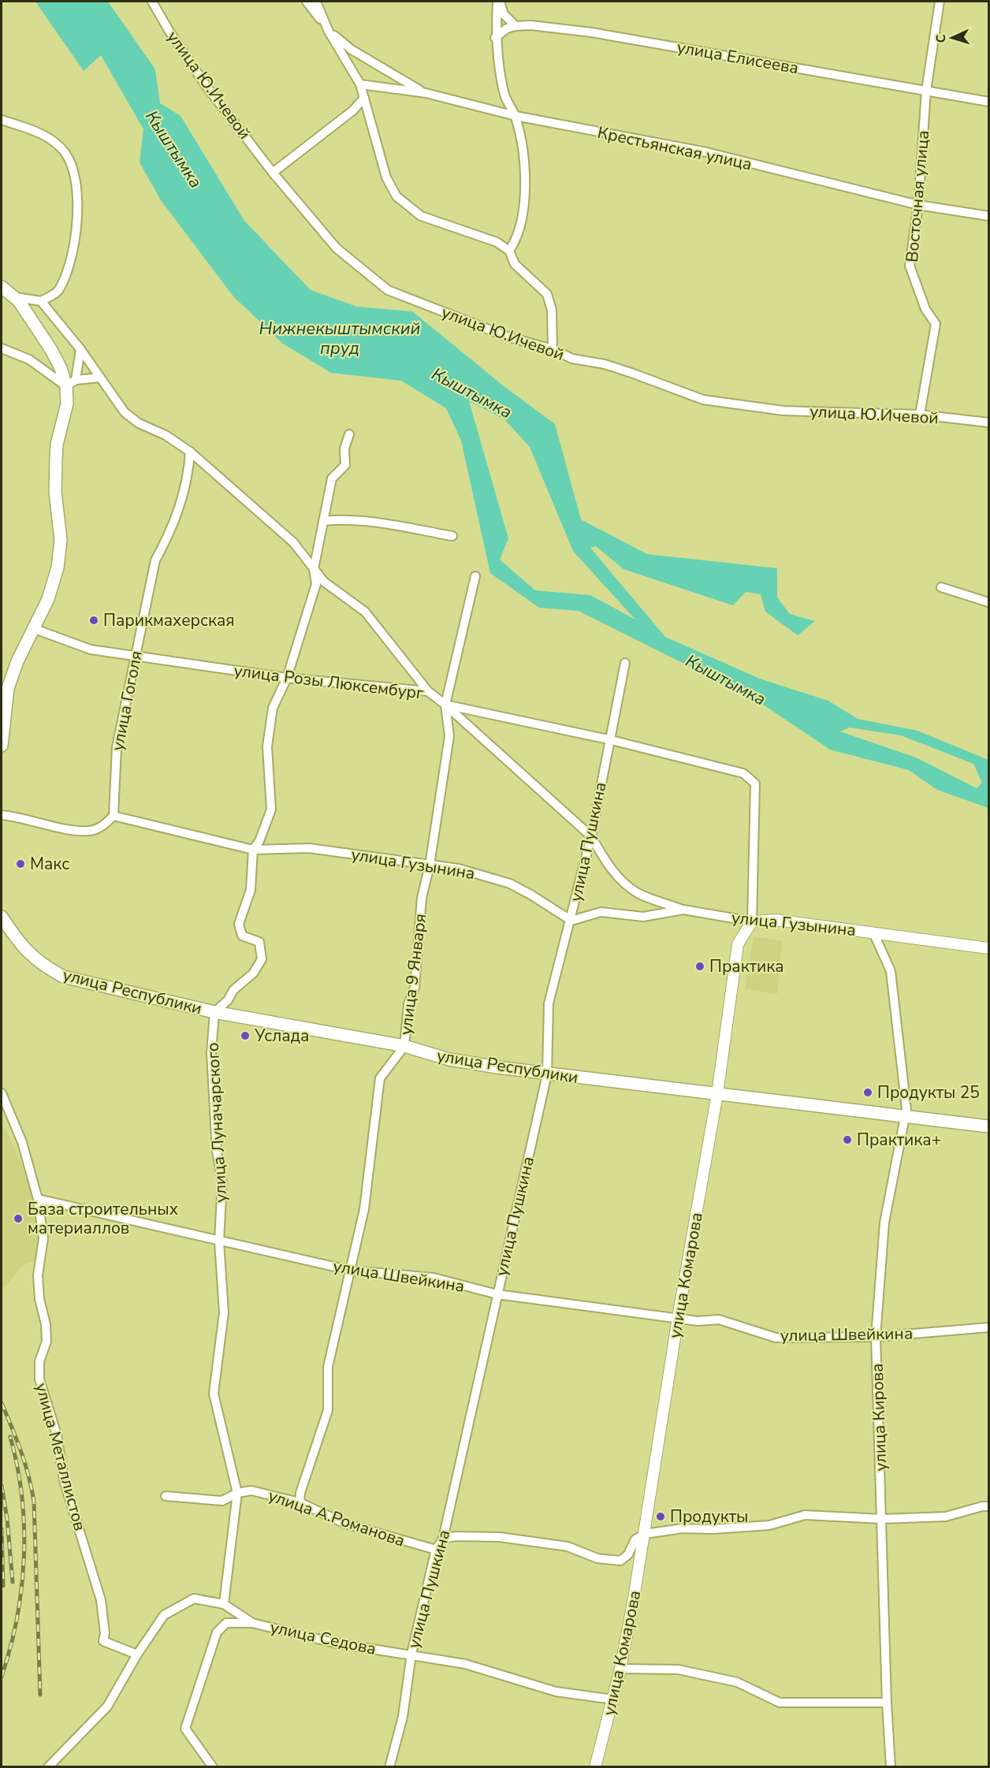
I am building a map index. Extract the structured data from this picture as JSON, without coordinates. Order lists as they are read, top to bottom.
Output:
{
  "streets": {
    "main road": ["улица Республики"],
    "street": [
      "улица Елисеева",
      "улица Ю.Ичевой",
      "Крестьянская улица",
      "Восточная улица",
      "улица Розы Люксембург",
      "улица Гоголя",
      "улица Пушкина",
      "улица Гузынина",
      "улица 9 Января",
      "улица Луначарского",
      "улица Комарова",
      "улица Швейкина",
      "улица Кирова",
      "улица Металлистов",
      "улица А.Романова",
      "улица Седова"
    ]
  },
  "crossings": [
    ["улица Елисеева", "Восточная улица"],
    ["улица Ю.Ичевой", "Восточная улица"],
    ["Крестьянская улица", "Восточная улица"],
    ["улица Розы Люксембург", "улица Гоголя"],
    ["улица Розы Люксембург", "улица Пушкина"],
    ["улица Розы Люксембург", "улица Гузынина"],
    ["улица Розы Люксембург", "улица 9 Января"],
    ["улица Розы Люксембург", "улица Комарова"],
    ["улица Гоголя", "улица Гузынина"],
    ["улица Пушкина", "улица Гузынина"],
    ["улица Пушкина", "улица Республики"],
    ["улица Пушкина", "улица Швейкина"],
    ["улица Пушкина", "улица А.Романова"],
    ["улица Пушкина", "улица Седова"],
    ["улица Гузынина", "улица 9 Января"],
    ["улица Гузынина", "улица Комарова"],
    ["улица Гузынина", "улица Кирова"],
    ["улица 9 Января", "улица Республики"],
    ["улица 9 Января", "улица Швейкина"],
    ["улица 9 Января", "улица А.Романова"],
    ["улица Республики", "улица Луначарского"],
    ["улица Республики", "улица Комарова"],
    ["улица Республики", "улица Кирова"],
    ["улица Луначарского", "улица Швейкина"],
    ["улица Луначарского", "улица А.Романова"],
    ["улица Луначарского", "улица Седова"],
    ["улица Комарова", "улица Швейкина"],
    ["улица Комарова", "улица Седова"],
    ["улица Швейкина", "улица Кирова"],
    ["улица Швейкина", "улица Металлистов"],
    ["улица Металлистов", "улица Седова"]
  ],
  "water": ["Кыштымка", "Нижнекыштымский пруд"],
  "places": [
    "Парикмахерская",
    "Макс",
    "Практика",
    "Услада",
    "Продукты 25",
    "Практика+",
    "База cтроительных материаллов",
    "Продукты"
  ],
  "north": "left"
}
